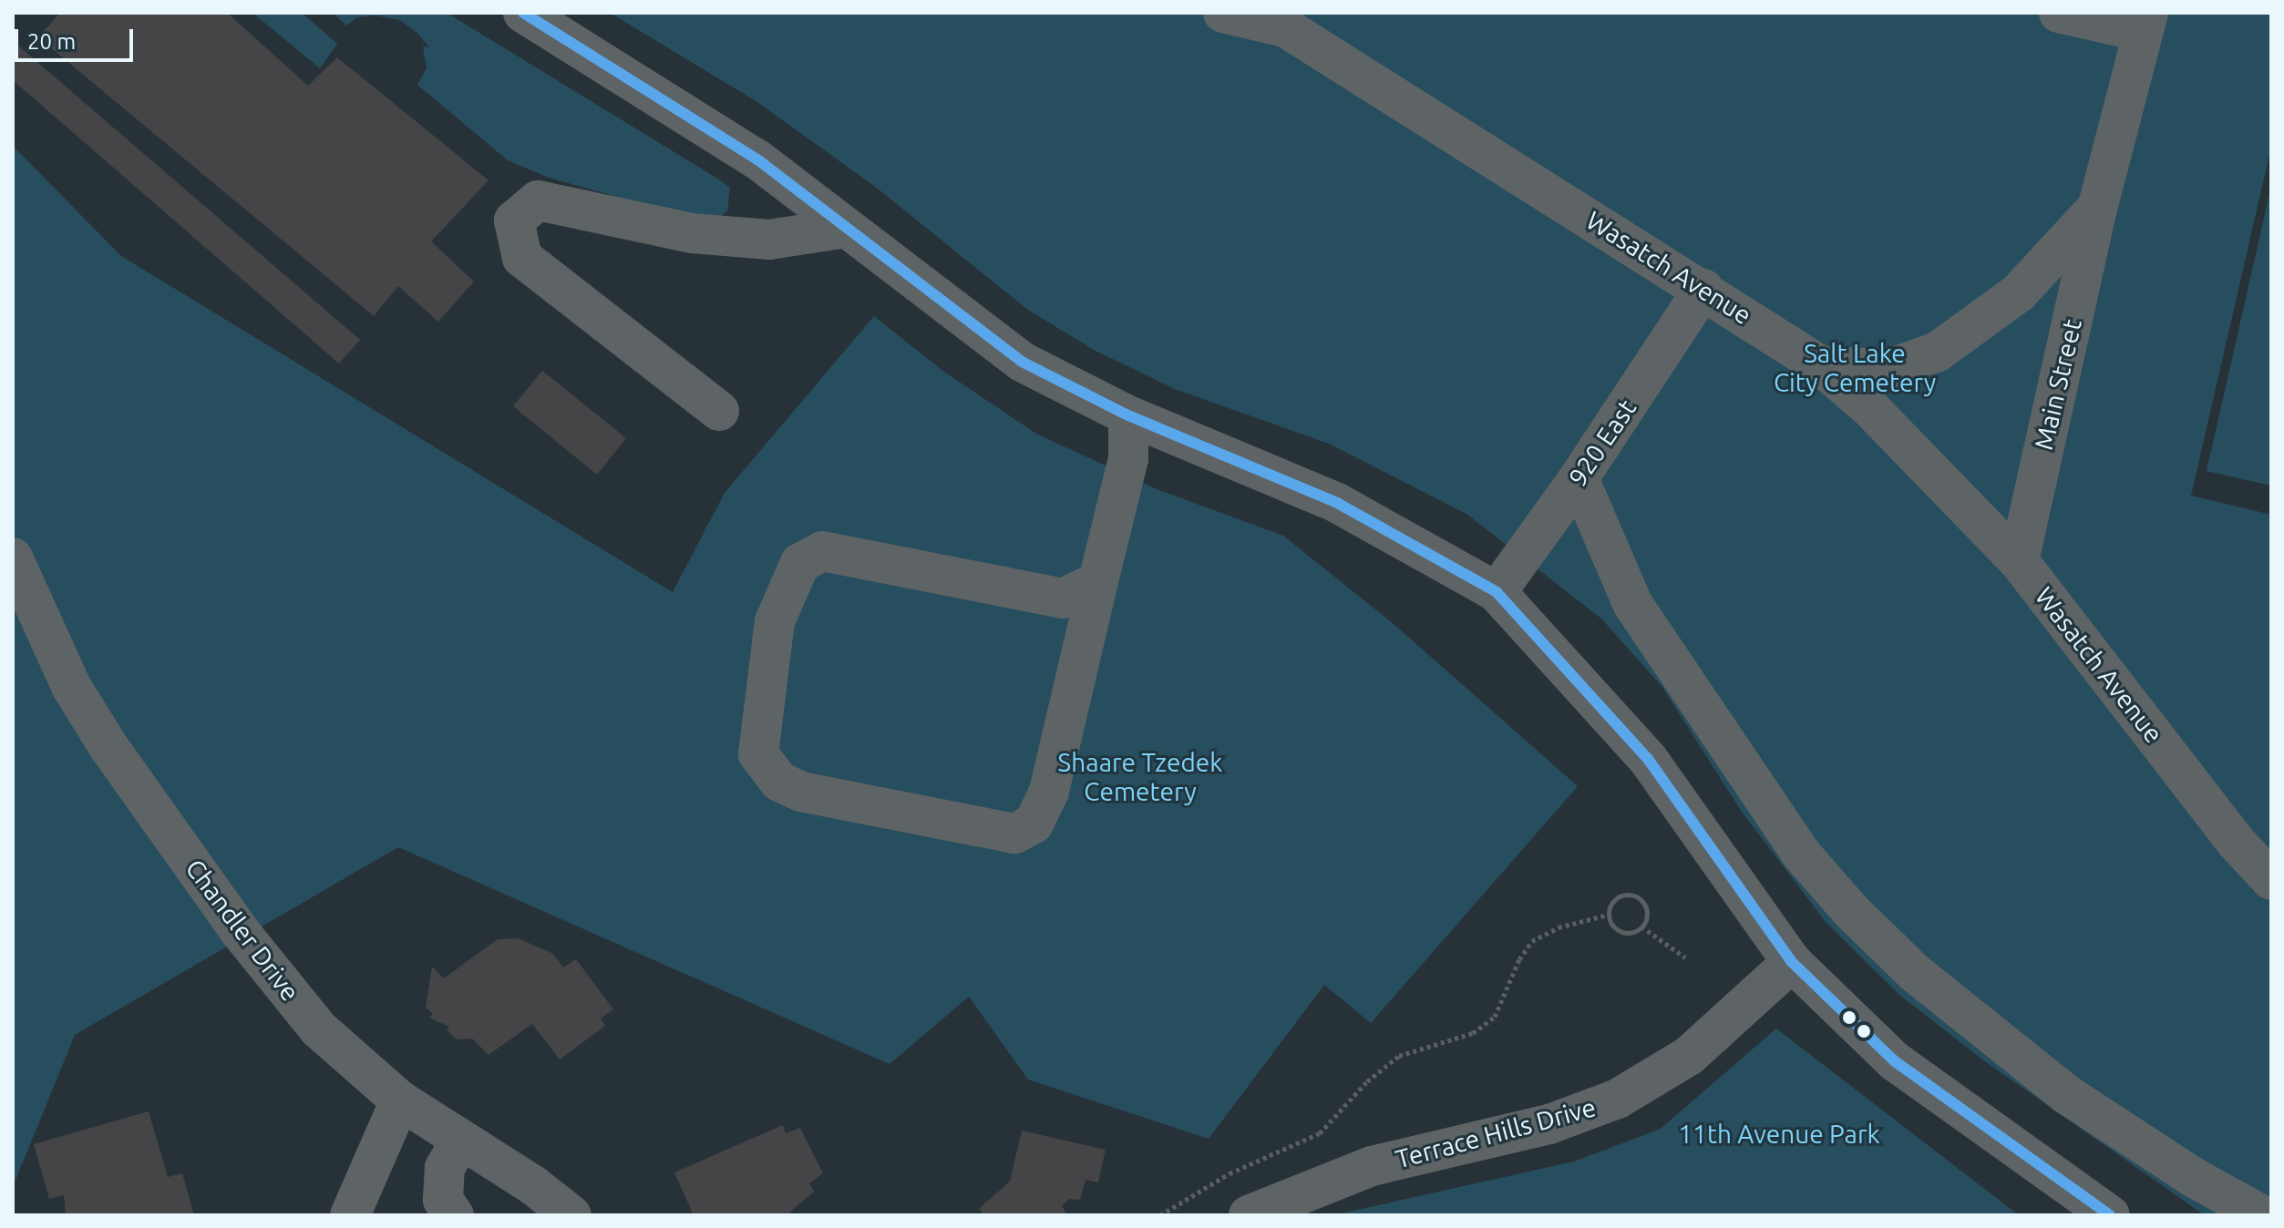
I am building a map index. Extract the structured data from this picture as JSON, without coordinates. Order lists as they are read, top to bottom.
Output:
{
  "streets": {
    "street": [
      "Wasatch Avenue",
      "Main Street",
      "920 East",
      "Chandler Drive",
      "Terrace Hills Drive"
    ]
  },
  "crossings": [
    ["Wasatch Avenue", "Main Street"],
    ["Wasatch Avenue", "920 East"]
  ],
  "parks": ["Salt Lake City Cemetery", "Shaare Tzedek Cemetery", "11th Avenue Park"],
  "scale_bar": "20 m"
}
